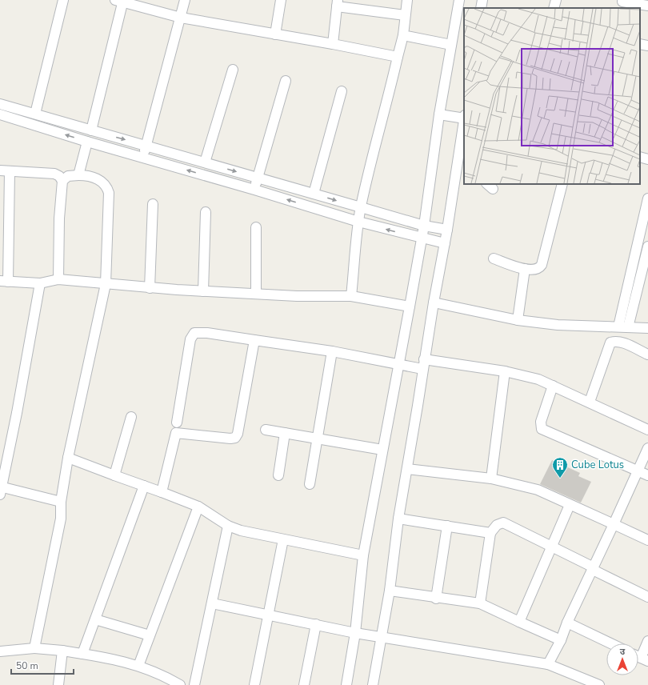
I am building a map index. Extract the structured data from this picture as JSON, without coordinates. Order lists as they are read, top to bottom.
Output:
{
  "places": {
    "building": ["Cube Lotus"]
  },
  "scale_bar": "50 m",
  "north": "top"
}
